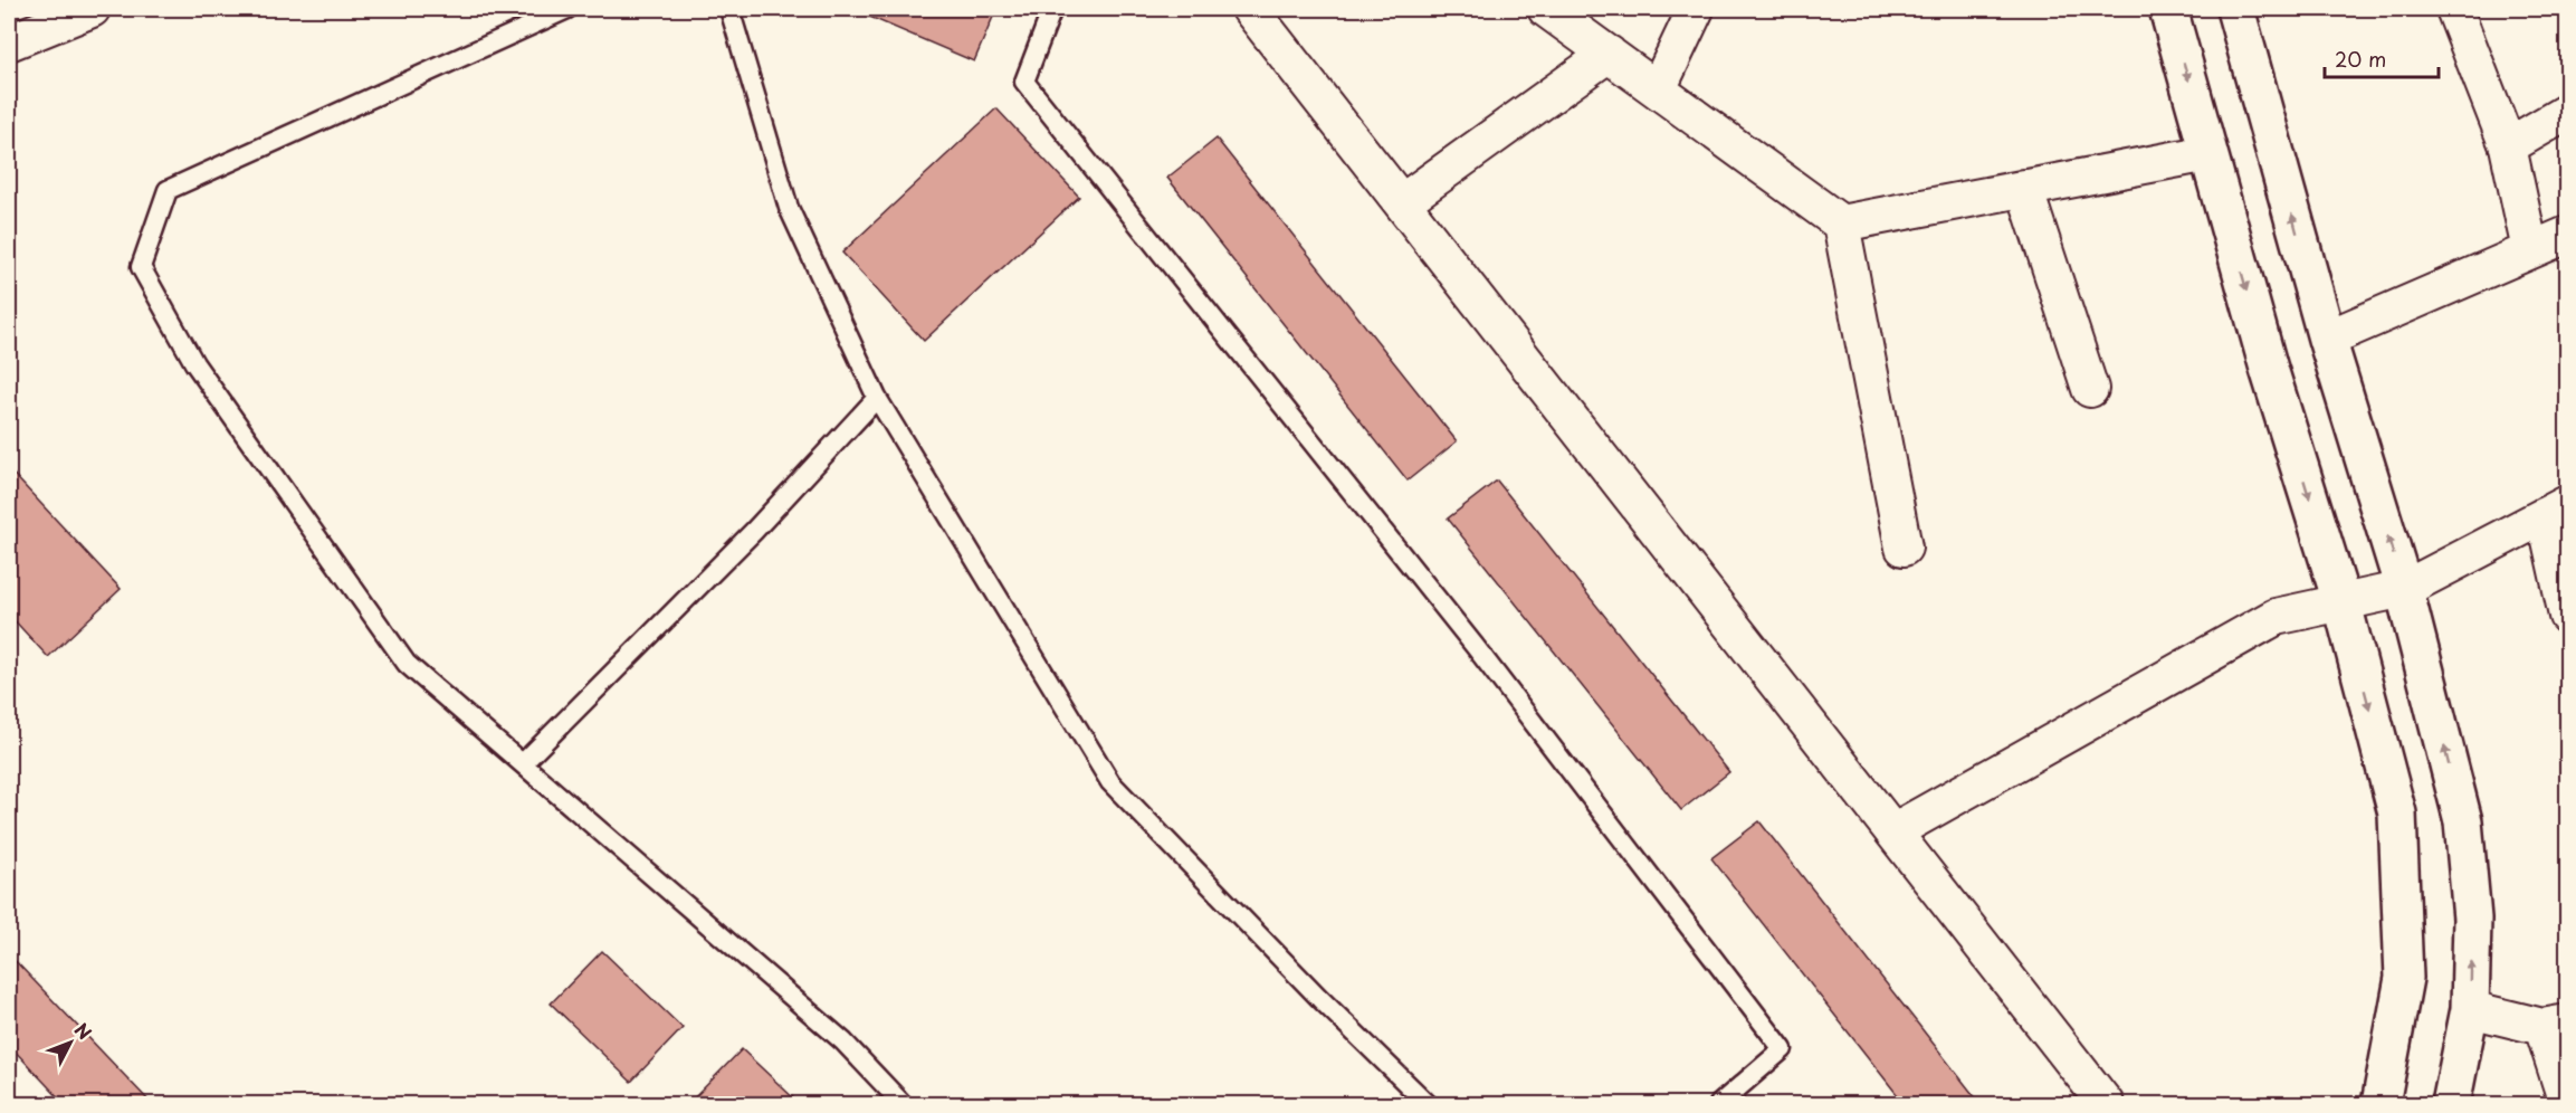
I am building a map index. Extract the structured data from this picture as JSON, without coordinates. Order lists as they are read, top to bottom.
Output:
{
  "scale_bar": "20 m",
  "north": "top right"
}
